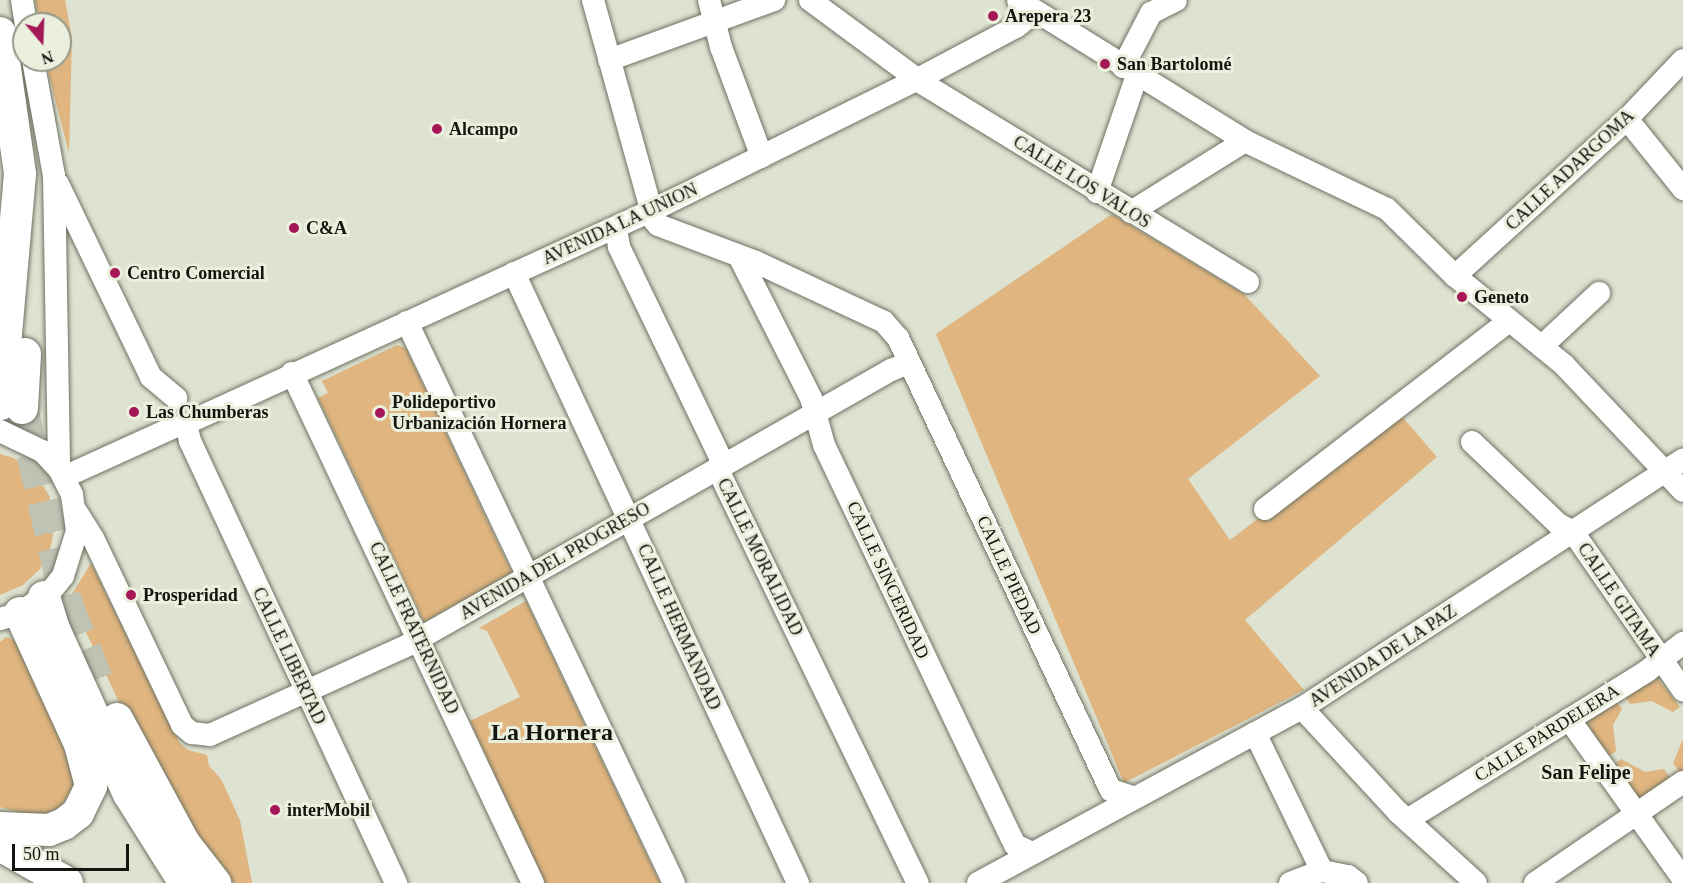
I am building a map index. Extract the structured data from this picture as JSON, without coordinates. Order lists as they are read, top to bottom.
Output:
{
  "streets": {
    "street": [
      "CALLE ADARGOMA",
      "CALLE LOS VALOS",
      "AVENIDA LA UNION",
      "CALLE MORALIDAD",
      "AVENIDA DEL PROGRESO",
      "CALLE PIEDAD",
      "CALLE SINCERIDAD",
      "CALLE GITAMA",
      "CALLE HERMANDAD",
      "CALLE FRATERNIDAD",
      "CALLE LIBERTAD",
      "AVENIDA DE LA PAZ",
      "CALLE PARDELERA"
    ]
  },
  "crossings": [
    ["CALLE LOS VALOS", "AVENIDA LA UNION"],
    ["AVENIDA LA UNION", "CALLE MORALIDAD"],
    ["AVENIDA LA UNION", "CALLE HERMANDAD"],
    ["AVENIDA LA UNION", "CALLE FRATERNIDAD"],
    ["AVENIDA LA UNION", "CALLE LIBERTAD"],
    ["CALLE MORALIDAD", "AVENIDA DEL PROGRESO"],
    ["AVENIDA DEL PROGRESO", "CALLE PIEDAD"],
    ["AVENIDA DEL PROGRESO", "CALLE SINCERIDAD"],
    ["AVENIDA DEL PROGRESO", "CALLE HERMANDAD"],
    ["AVENIDA DEL PROGRESO", "CALLE FRATERNIDAD"],
    ["AVENIDA DEL PROGRESO", "CALLE LIBERTAD"],
    ["CALLE PIEDAD", "AVENIDA DE LA PAZ"],
    ["CALLE SINCERIDAD", "AVENIDA DE LA PAZ"],
    ["CALLE GITAMA", "AVENIDA DE LA PAZ"],
    ["CALLE GITAMA", "CALLE PARDELERA"]
  ],
  "districts": ["La Hornera", "San Felipe"],
  "places": [
    "Arepera 23",
    "San Bartolomé",
    "Alcampo",
    "C&A",
    "Centro Comercial",
    "Geneto",
    "Las Chumberas",
    "Polideportivo Urbanización Hornera",
    "Prosperidad",
    "interMobil"
  ],
  "scale_bar": "50 m",
  "north": "bottom"
}
